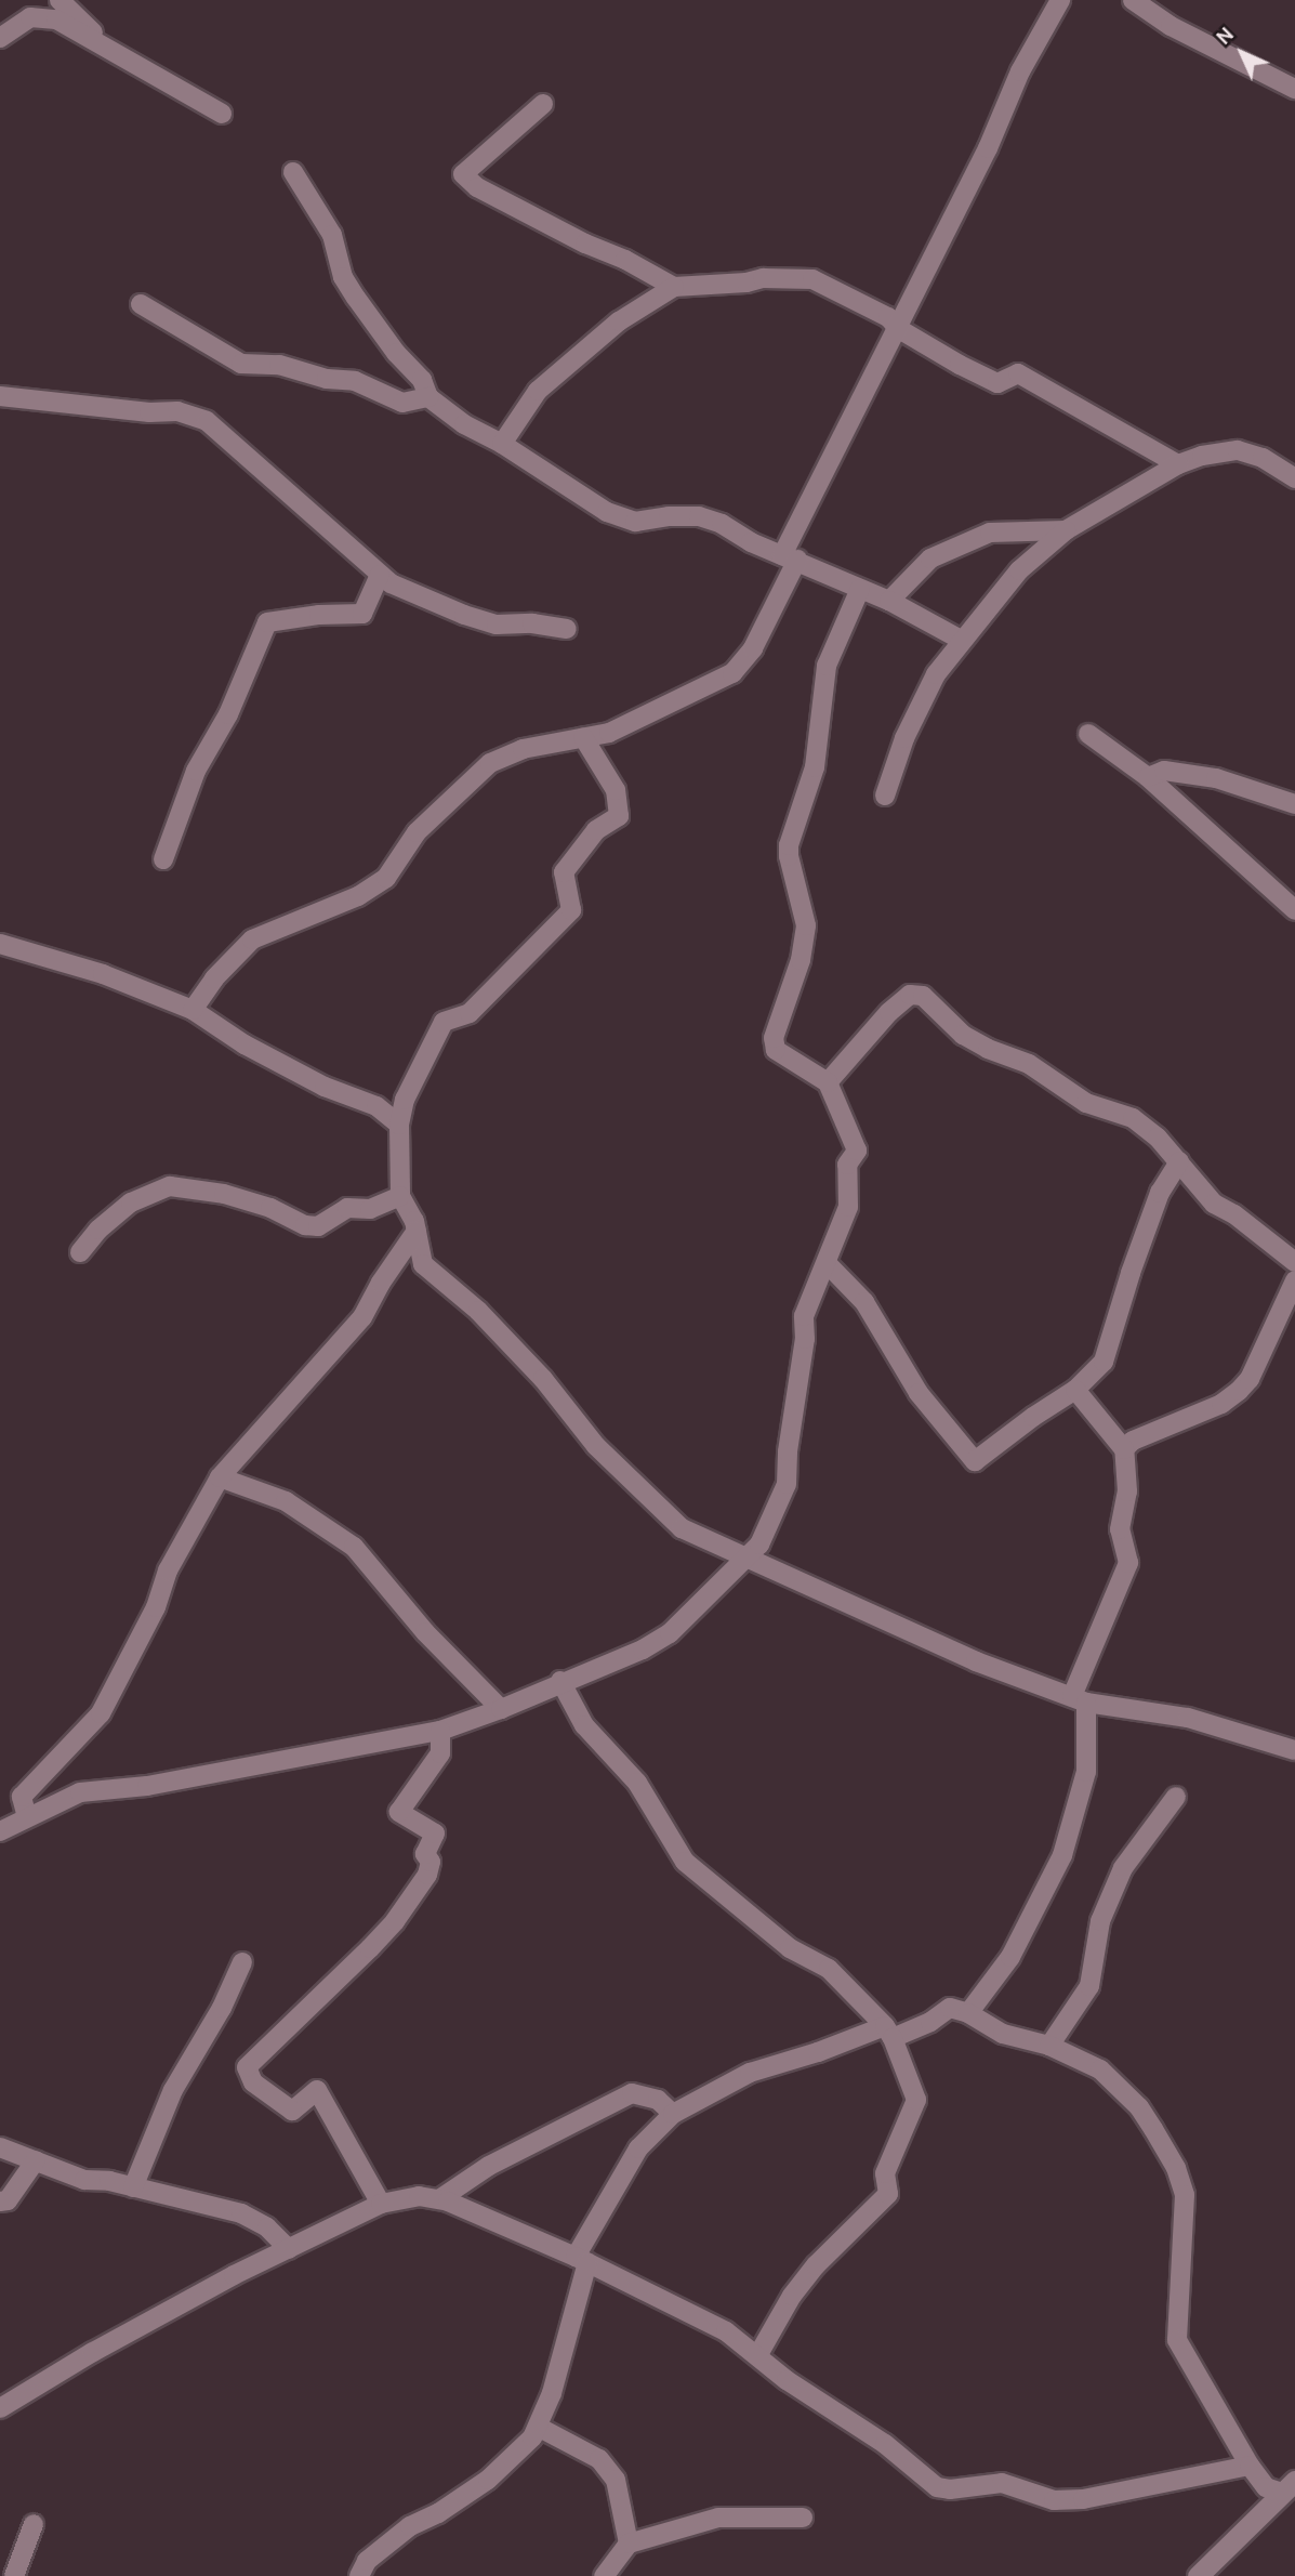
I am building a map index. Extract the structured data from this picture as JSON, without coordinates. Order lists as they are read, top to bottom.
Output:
{
  "north": "top left"
}
